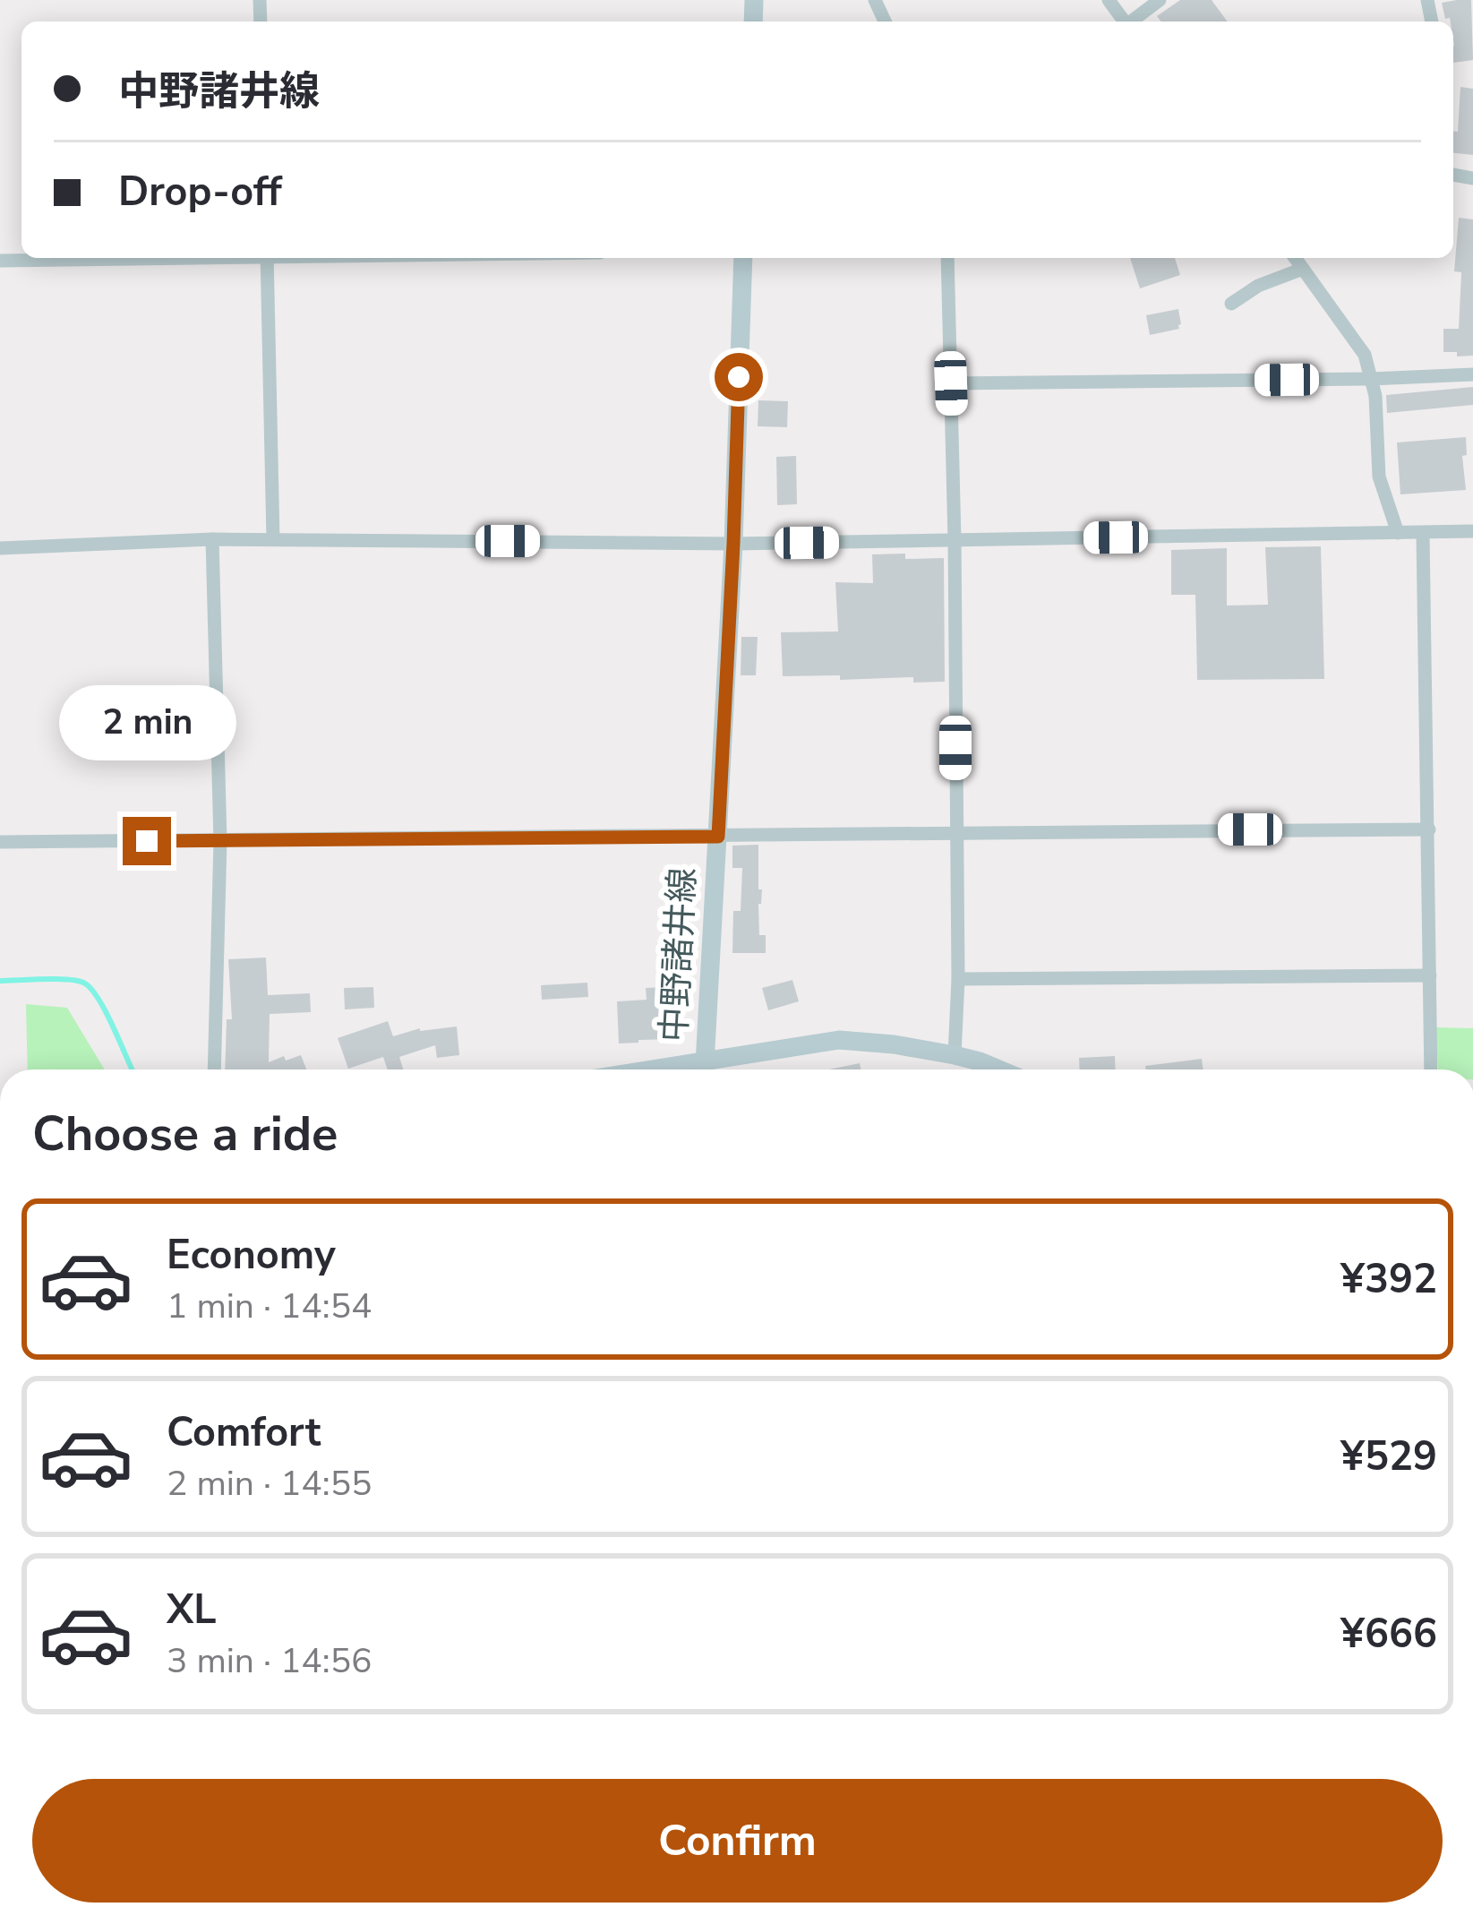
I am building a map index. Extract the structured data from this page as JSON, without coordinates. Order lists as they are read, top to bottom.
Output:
{
  "streets": {
    "main road": ["中野諸井線"]
  },
  "page": {
    "banner": ["中野諸井線", "Drop-off"],
    "bubble": "2 min",
    "heading": "Choose a ride",
    "list": [
      {
        "name": "Economy",
        "note": "1 min · 14:54",
        "value": "¥392"
      },
      {
        "name": "Comfort",
        "note": "2 min · 14:55",
        "value": "¥529"
      },
      {
        "name": "XL",
        "note": "3 min · 14:56",
        "value": "¥666"
      }
    ],
    "buttons": "Confirm"
  }
}
